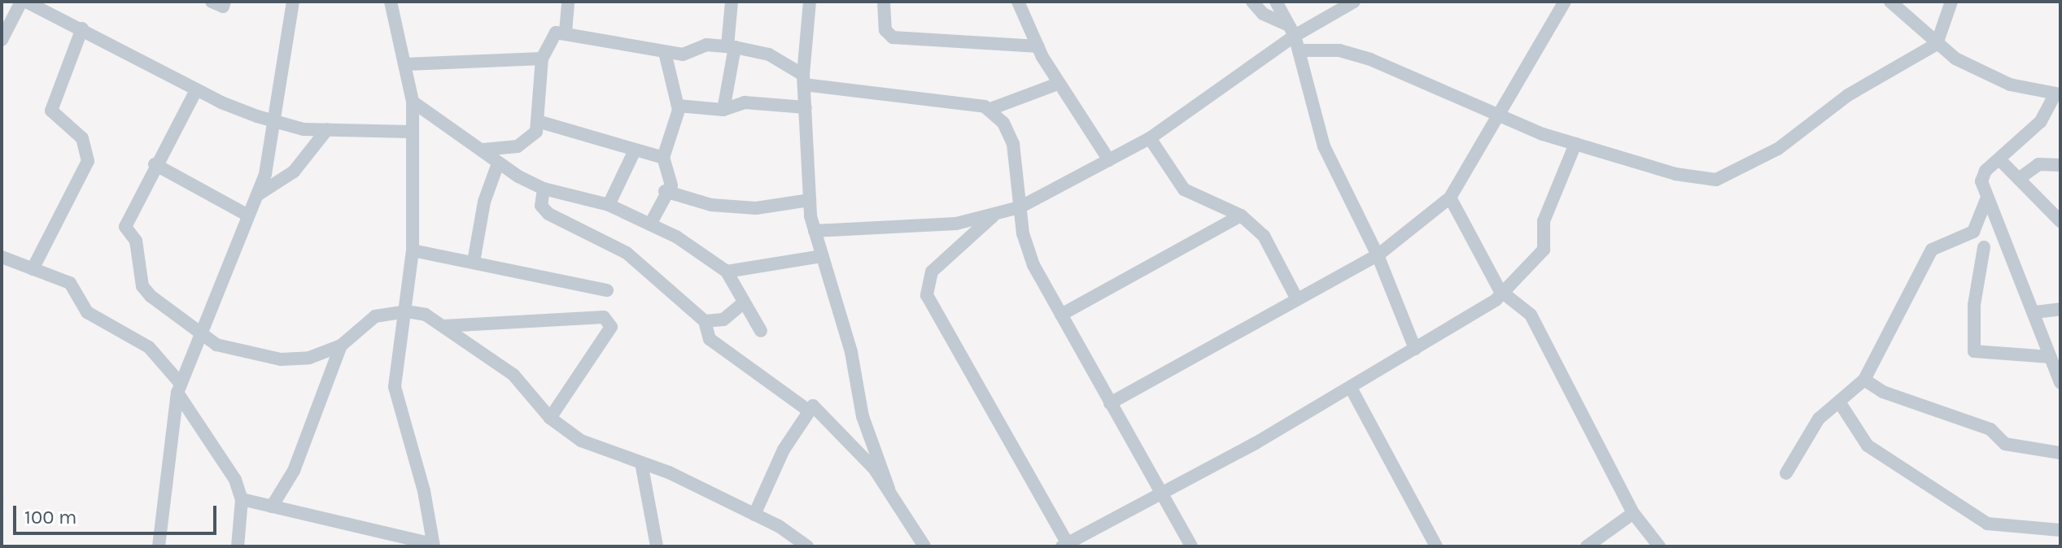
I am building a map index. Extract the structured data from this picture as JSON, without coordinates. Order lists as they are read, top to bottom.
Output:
{
  "scale_bar": "100 m"
}
